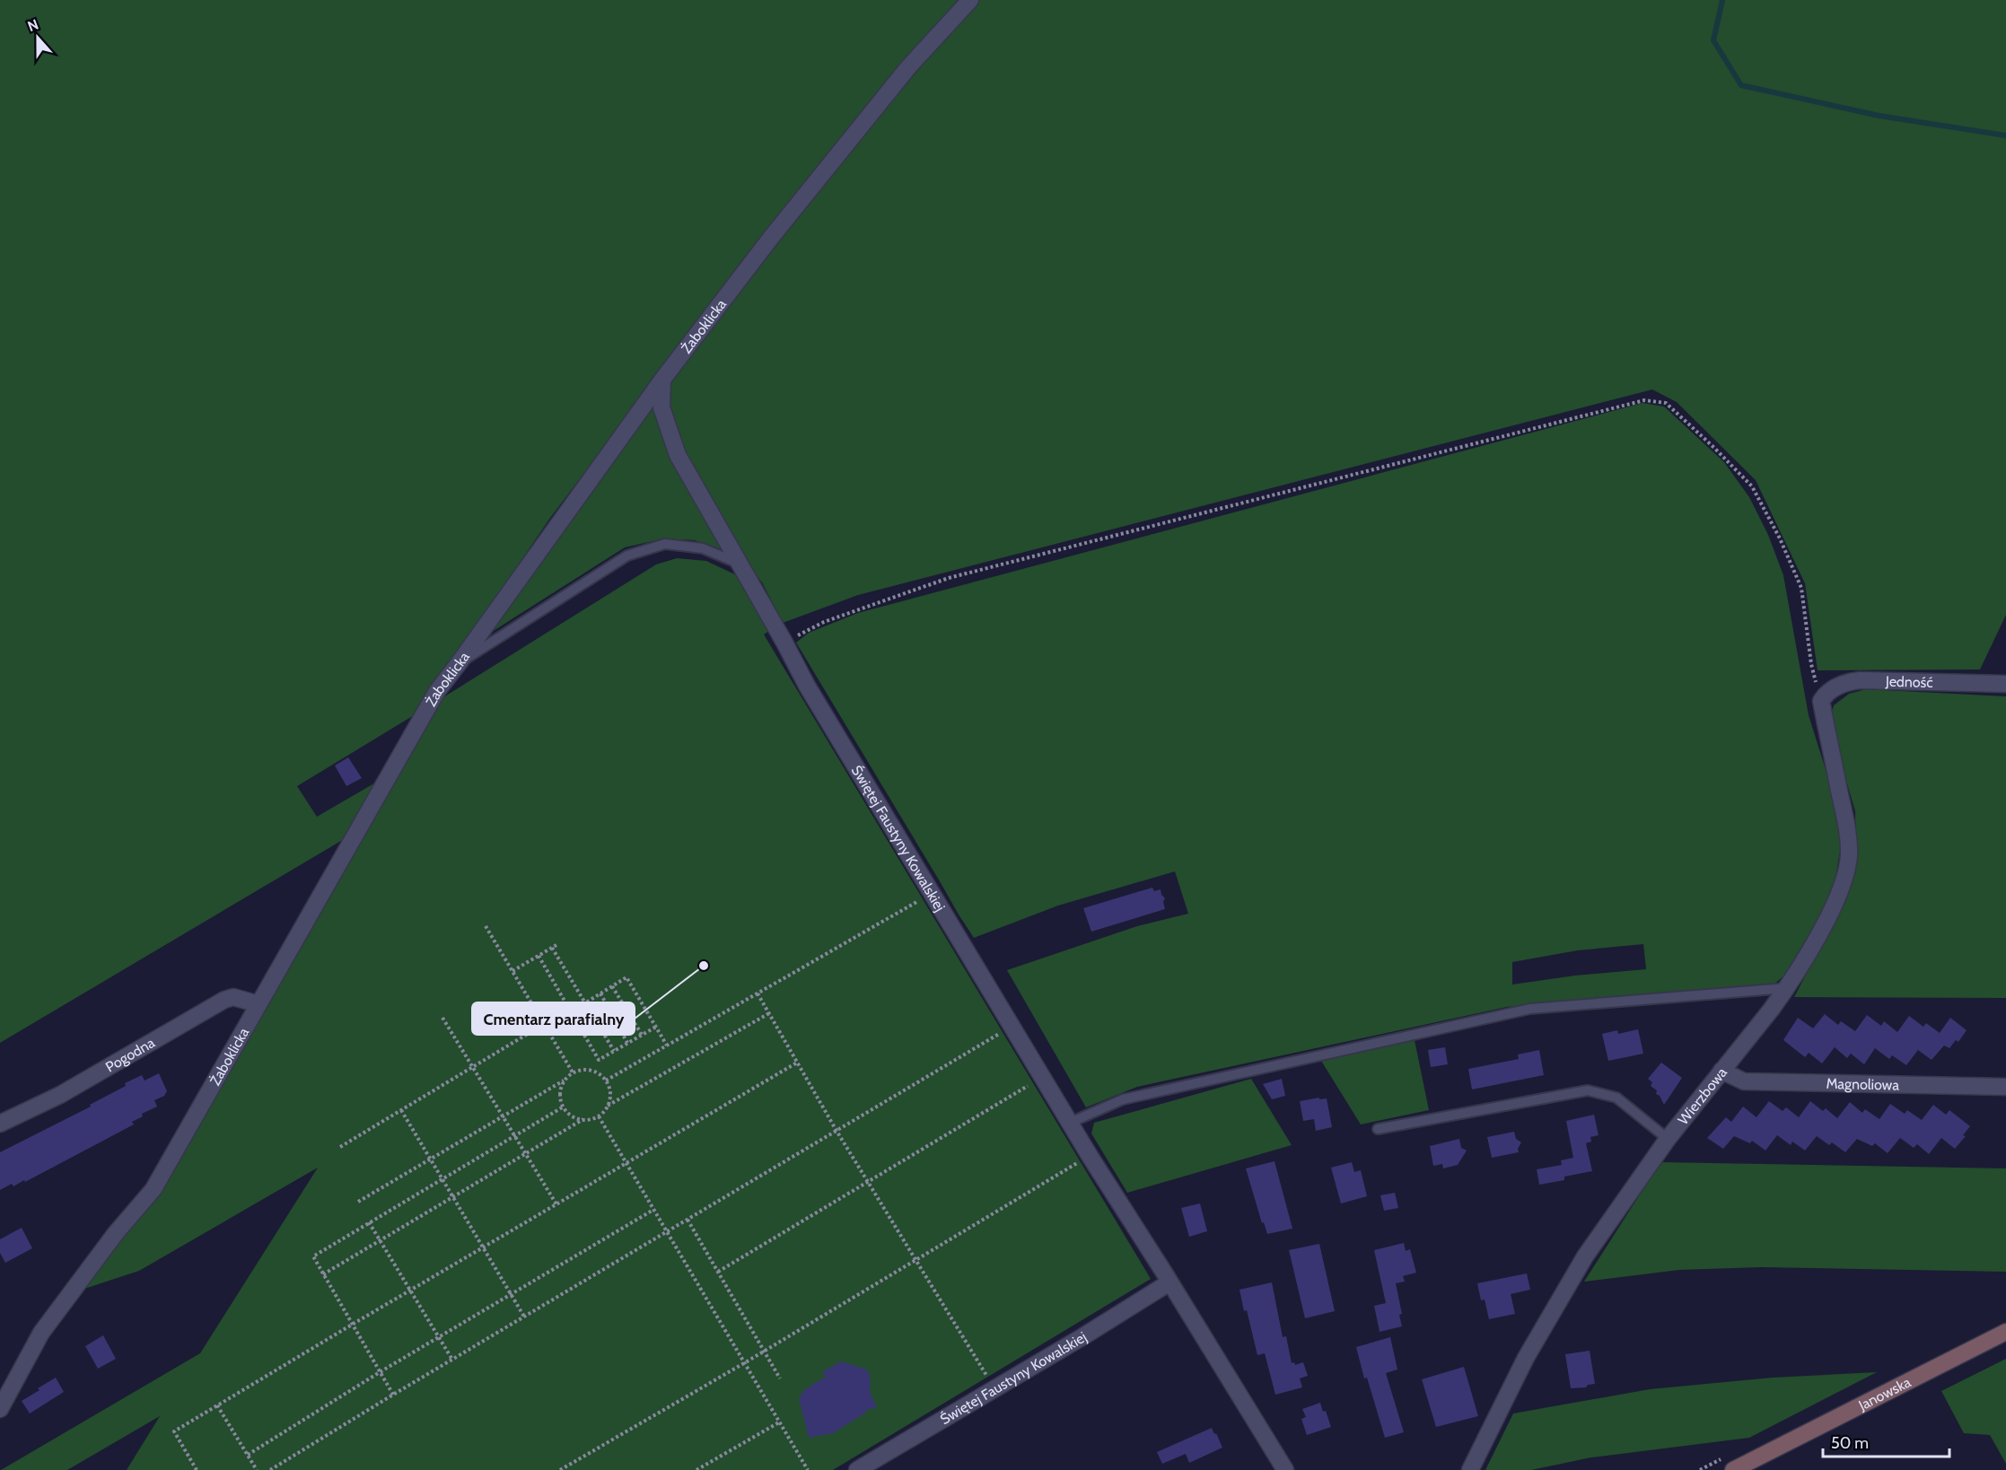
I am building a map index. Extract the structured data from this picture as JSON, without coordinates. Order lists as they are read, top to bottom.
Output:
{
  "streets": {
    "main road": ["Janowska"],
    "street": [
      "Żaboklicka",
      "Jedność",
      "Świętej Faustyny Kowalskiej",
      "Pogodna",
      "Magnoliowa",
      "Wierzbowa"
    ]
  },
  "crossings": [
    ["Żaboklicka", "Świętej Faustyny Kowalskiej"],
    ["Żaboklicka", "Pogodna"],
    ["Jedność", "Wierzbowa"],
    ["Magnoliowa", "Wierzbowa"]
  ],
  "places": ["Cmentarz parafialny"],
  "scale_bar": "50 m",
  "north": "top"
}
